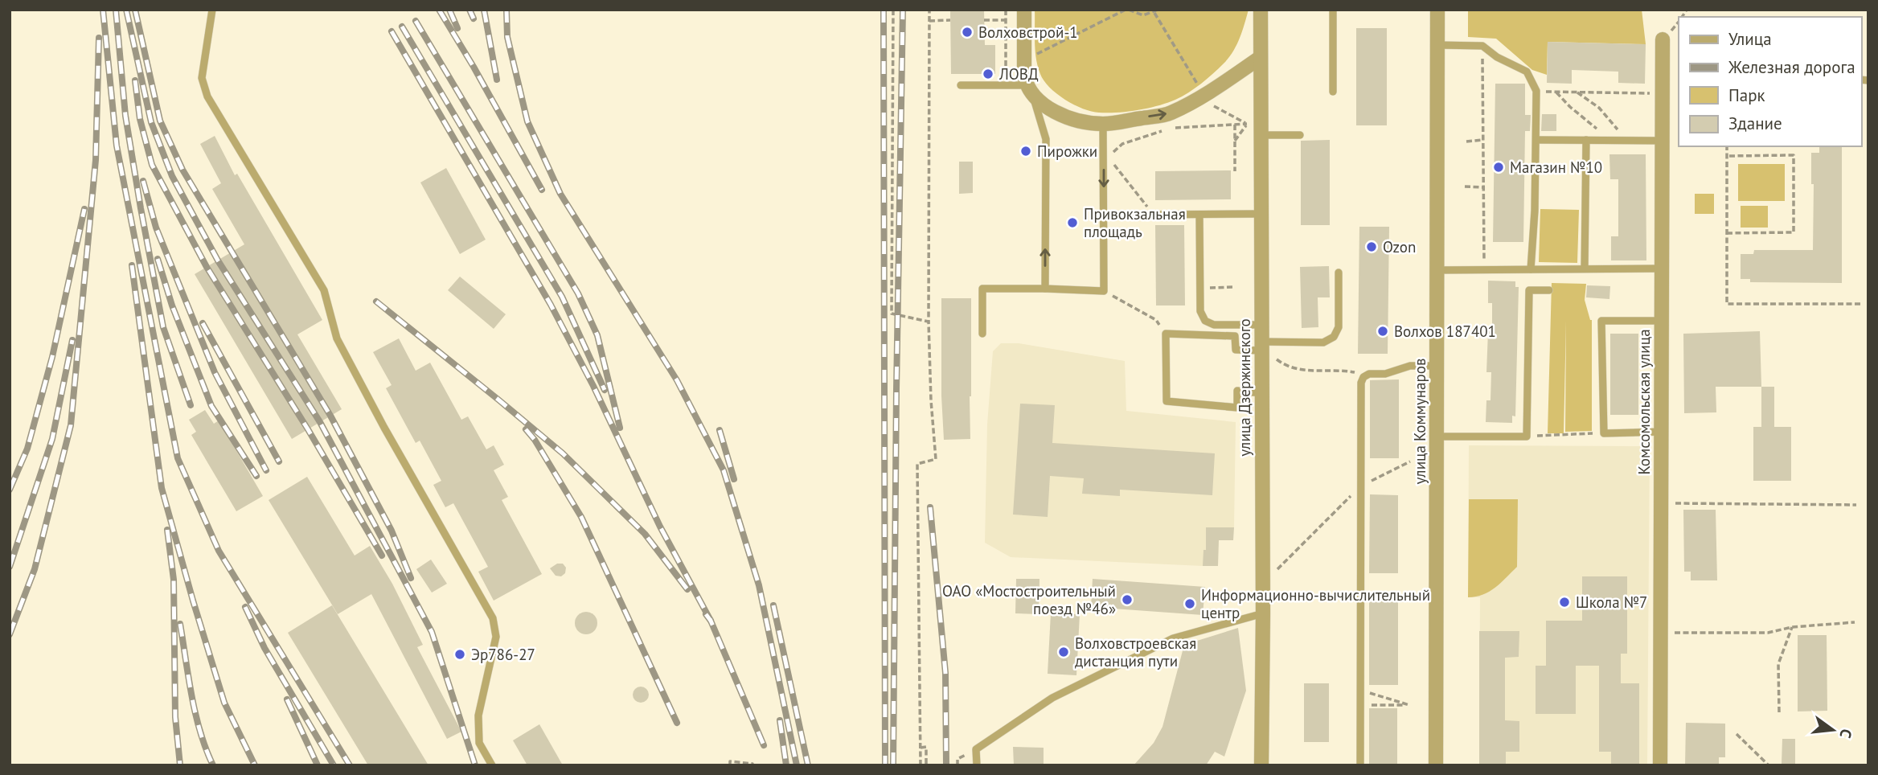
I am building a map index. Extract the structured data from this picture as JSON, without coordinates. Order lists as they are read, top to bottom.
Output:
{
  "streets": {
    "street": ["улица Дзержинского", "Комсомольская улица", "улица Коммунаров"]
  },
  "places": [
    "Волховстрой-1",
    "ЛОВД",
    "Пирожки",
    "Магазин №10",
    "Привокзальная площадь",
    "Ozon",
    "Волхов 187401",
    "ОАО «Мостостроительный поезд №46»",
    "Школа №7",
    "Информационно-вычислительный центр",
    "Волховстроевская дистанция пути",
    "Эр786-27"
  ],
  "legend": [
    "Улица",
    "Железная дорога",
    "Парк",
    "Здание"
  ],
  "north": "right"
}
